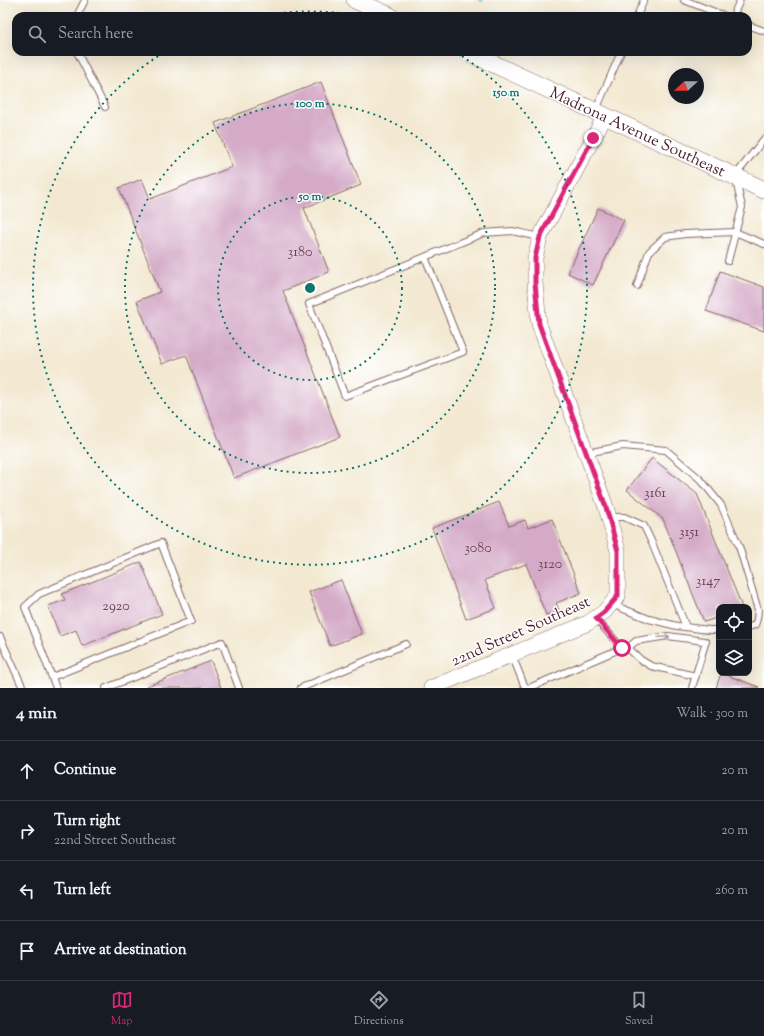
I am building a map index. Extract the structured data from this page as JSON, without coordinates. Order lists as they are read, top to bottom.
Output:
{
  "streets": {
    "main road": ["Madrona Avenue Southeast"],
    "street": ["22nd Street Southeast"]
  },
  "house_numbers": [
    "3180",
    "3161",
    "3151",
    "3080",
    "3120",
    "3147",
    "2920"
  ],
  "north": "left",
  "page": {
    "search": "Search here",
    "heading": ["4 min", "Walk · 300 m"],
    "list": [
      ["Continue", "20 m"],
      ["Turn right", "22nd Street Southeast", "20 m"],
      ["Turn left", "260 m"],
      "Arrive at destination"
    ],
    "nav": ["Map", "Directions", "Saved"]
  },
  "rings": ["150 m", "100 m", "50 m"]
}
